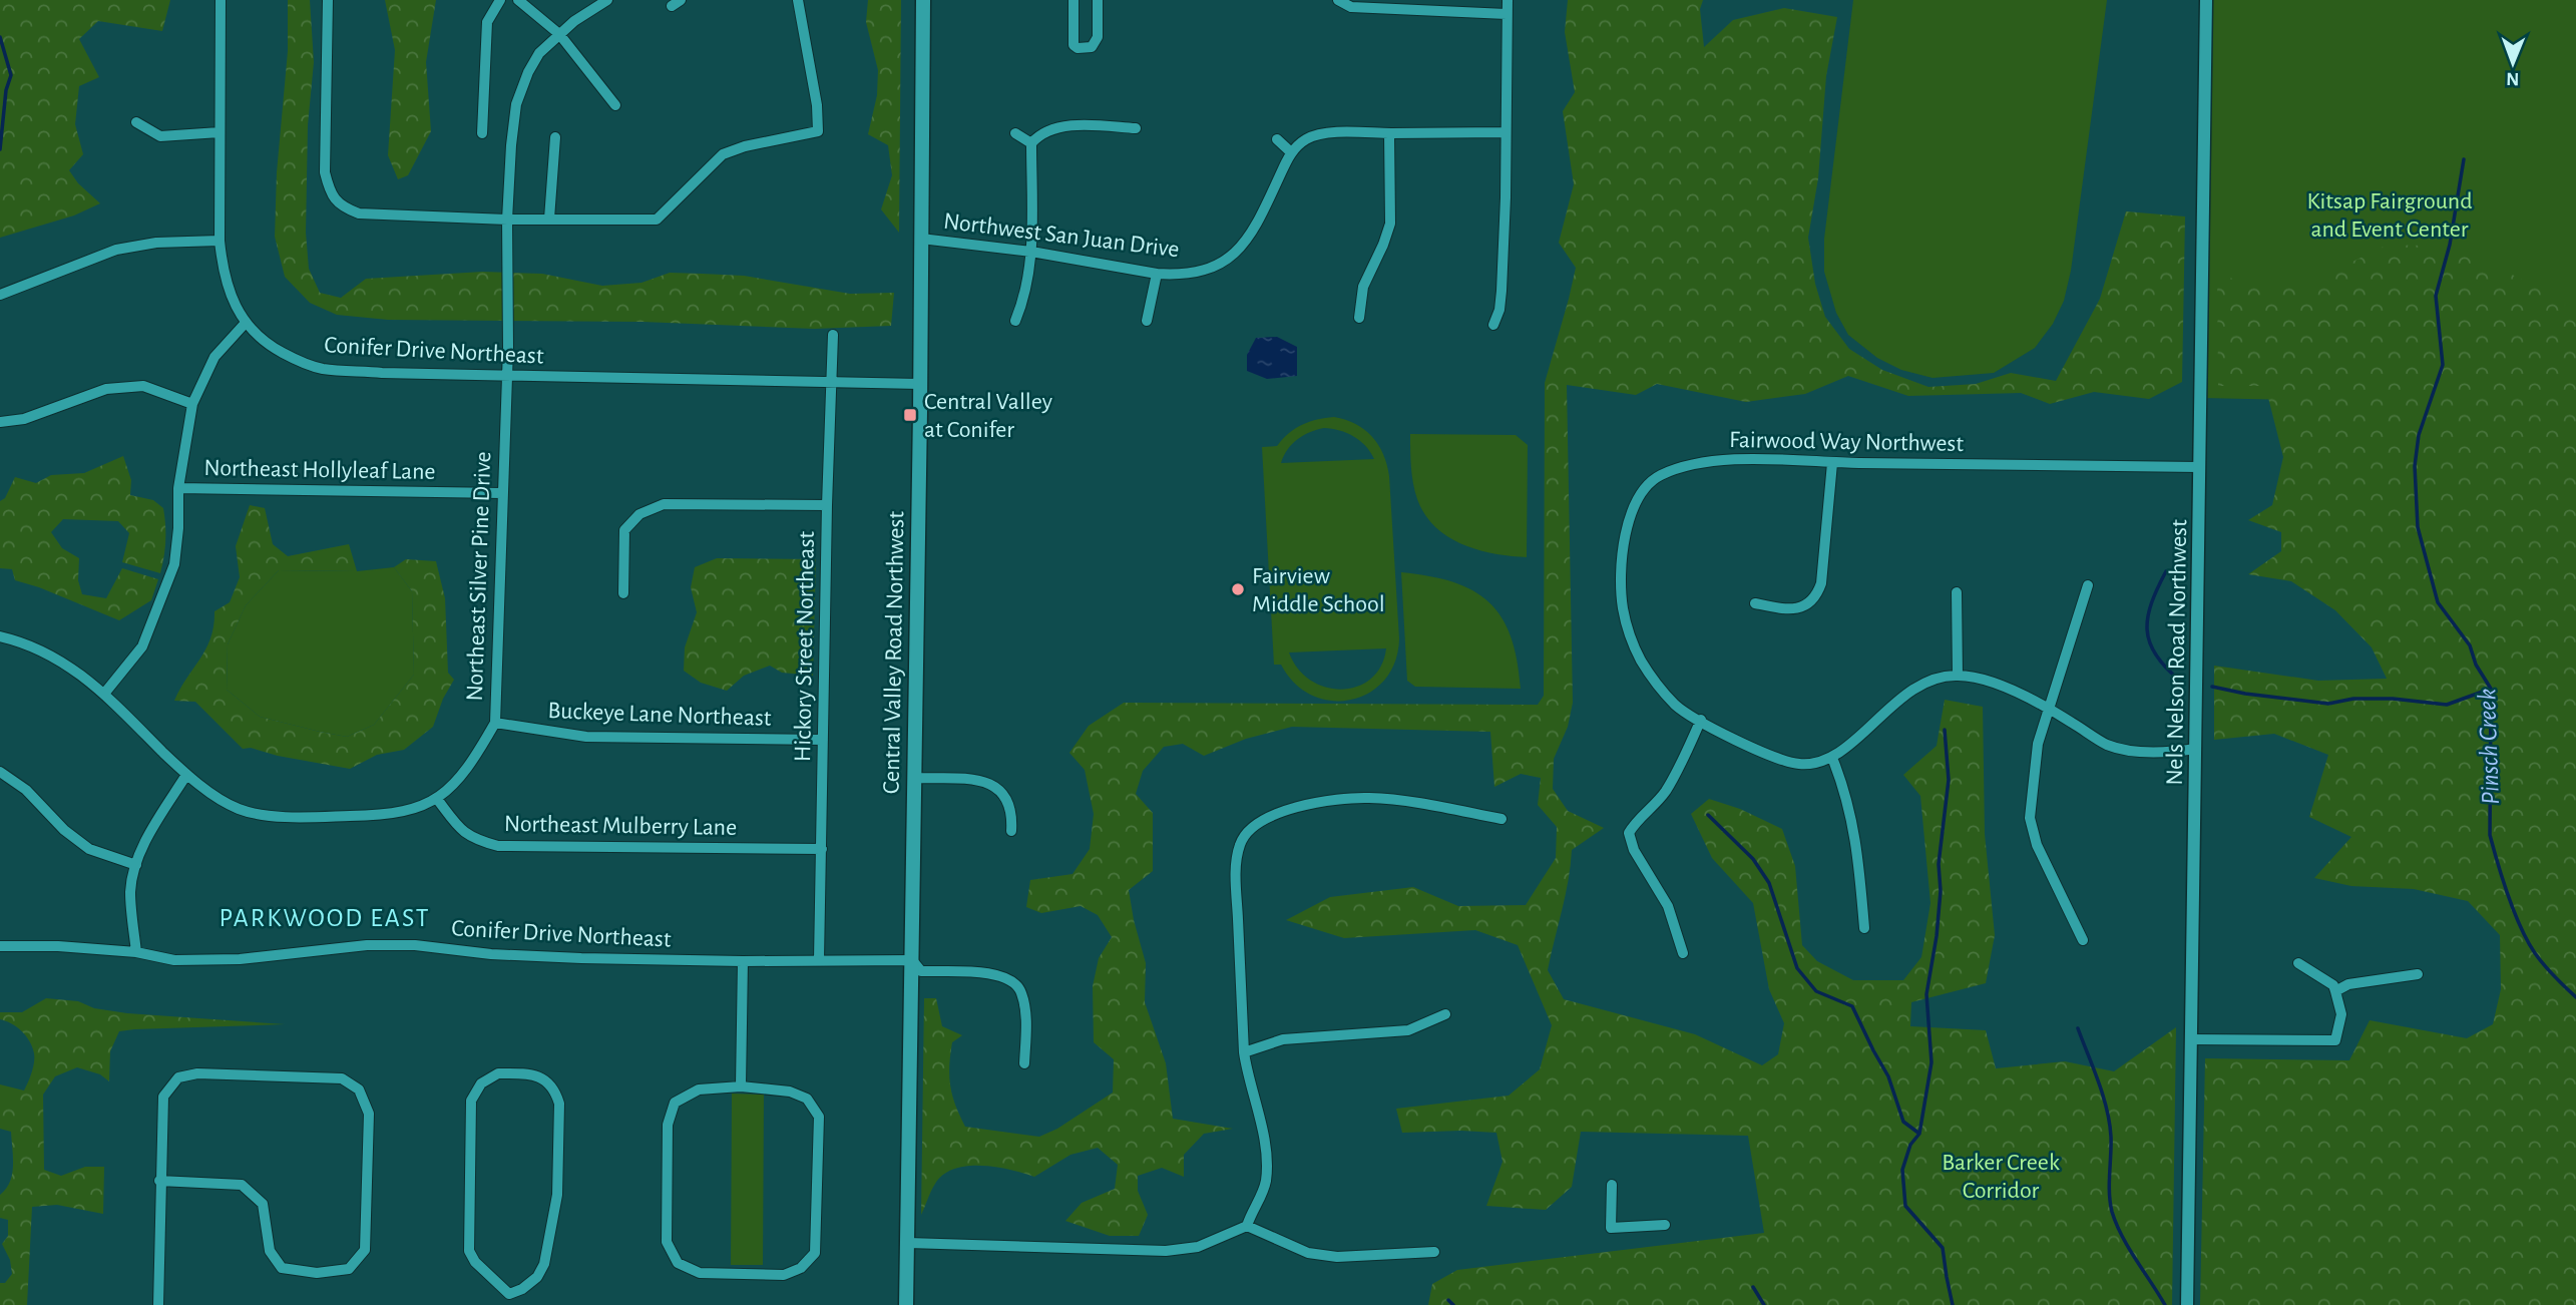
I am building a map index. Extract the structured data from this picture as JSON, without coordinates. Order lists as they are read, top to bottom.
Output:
{
  "streets": {
    "main road": ["Central Valley Road Northwest"],
    "street": [
      "Northwest San Juan Drive",
      "Conifer Drive Northeast",
      "Fairwood Way Northwest",
      "Northeast Hollyleaf Lane",
      "Northeast Silver Pine Drive",
      "Hickory Street Northeast",
      "Nels Nelson Road Northwest",
      "Buckeye Lane Northeast",
      "Northeast Mulberry Lane"
    ]
  },
  "crossings": [
    ["Northwest San Juan Drive", "Central Valley Road Northwest"],
    ["Conifer Drive Northeast", "Northeast Silver Pine Drive"],
    ["Conifer Drive Northeast", "Hickory Street Northeast"],
    ["Conifer Drive Northeast", "Central Valley Road Northwest"],
    ["Fairwood Way Northwest", "Nels Nelson Road Northwest"],
    ["Northeast Hollyleaf Lane", "Northeast Silver Pine Drive"],
    ["Northeast Silver Pine Drive", "Buckeye Lane Northeast"],
    ["Northeast Silver Pine Drive", "Northeast Mulberry Lane"],
    ["Hickory Street Northeast", "Buckeye Lane Northeast"],
    ["Hickory Street Northeast", "Northeast Mulberry Lane"]
  ],
  "districts": ["PARKWOOD EAST"],
  "water": ["Pinsch Creek"],
  "parks": ["Kitsap Fairground and Event Center", "Barker Creek Corridor"],
  "places": {
    "transit": ["Central Valley at Conifer"],
    "other": ["Fairview Middle School"]
  },
  "north": "bottom"
}
